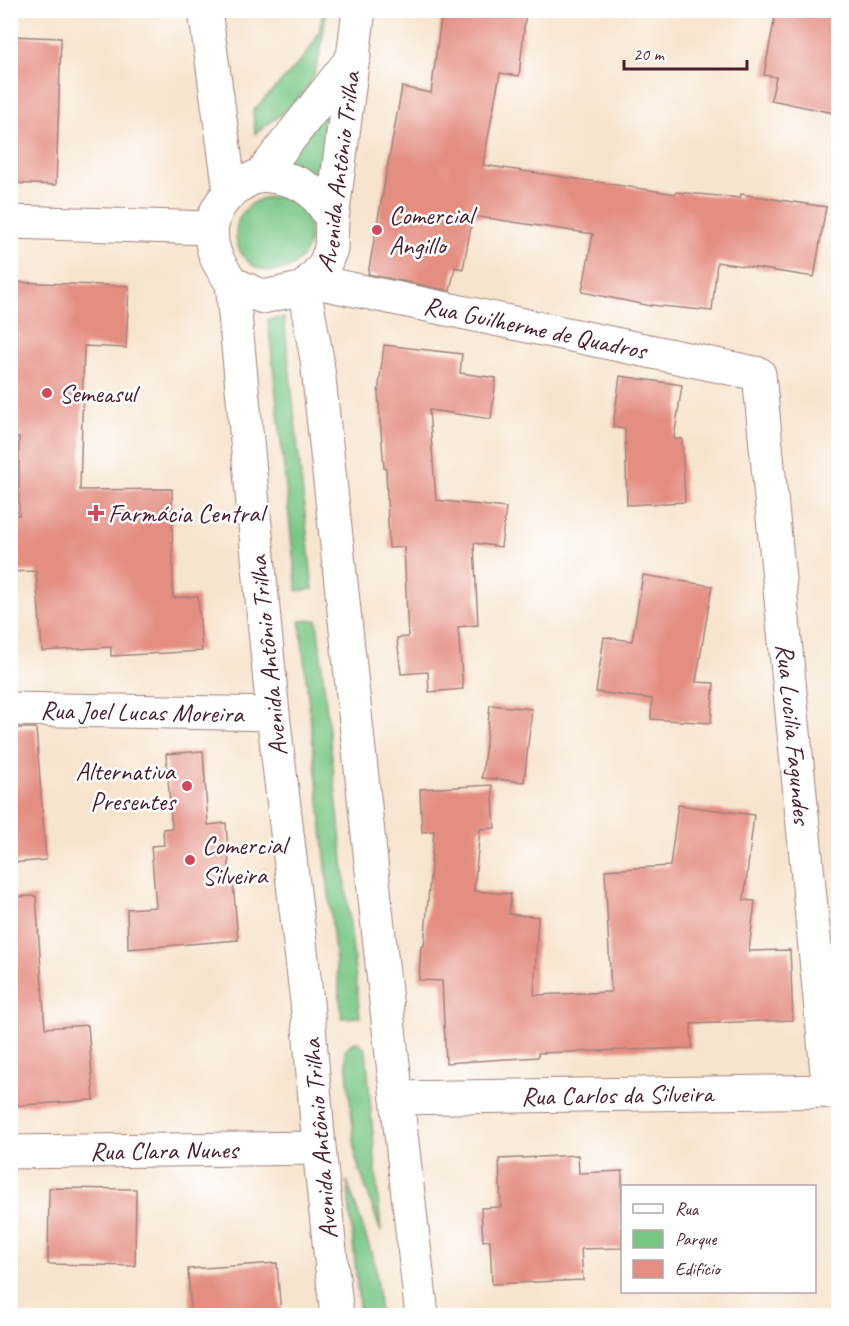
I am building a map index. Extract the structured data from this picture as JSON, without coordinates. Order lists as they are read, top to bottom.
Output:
{
  "streets": {
    "main road": [
      "Avenida Antônio Trilha",
      "Rua Guilherme de Quadros",
      "Rua Joel Lucas Moreira",
      "Rua Lucilia Fagundes",
      "Rua Carlos da Silveira",
      "Rua Clara Nunes"
    ]
  },
  "crossings": [
    ["Avenida Antônio Trilha", "Rua Guilherme de Quadros"],
    ["Avenida Antônio Trilha", "Rua Joel Lucas Moreira"],
    ["Avenida Antônio Trilha", "Rua Carlos da Silveira"],
    ["Avenida Antônio Trilha", "Rua Clara Nunes"],
    ["Rua Guilherme de Quadros", "Rua Lucilia Fagundes"],
    ["Rua Lucilia Fagundes", "Rua Carlos da Silveira"]
  ],
  "places": {
    "other": [
      "Comercial Angillo",
      "Semeasul",
      "Alternativa Presentes",
      "Comercial Silveira"
    ],
    "health": ["Farmácia Central"]
  },
  "legend": ["Rua", "Parque", "Edifício"],
  "scale_bar": "20 m"
}
